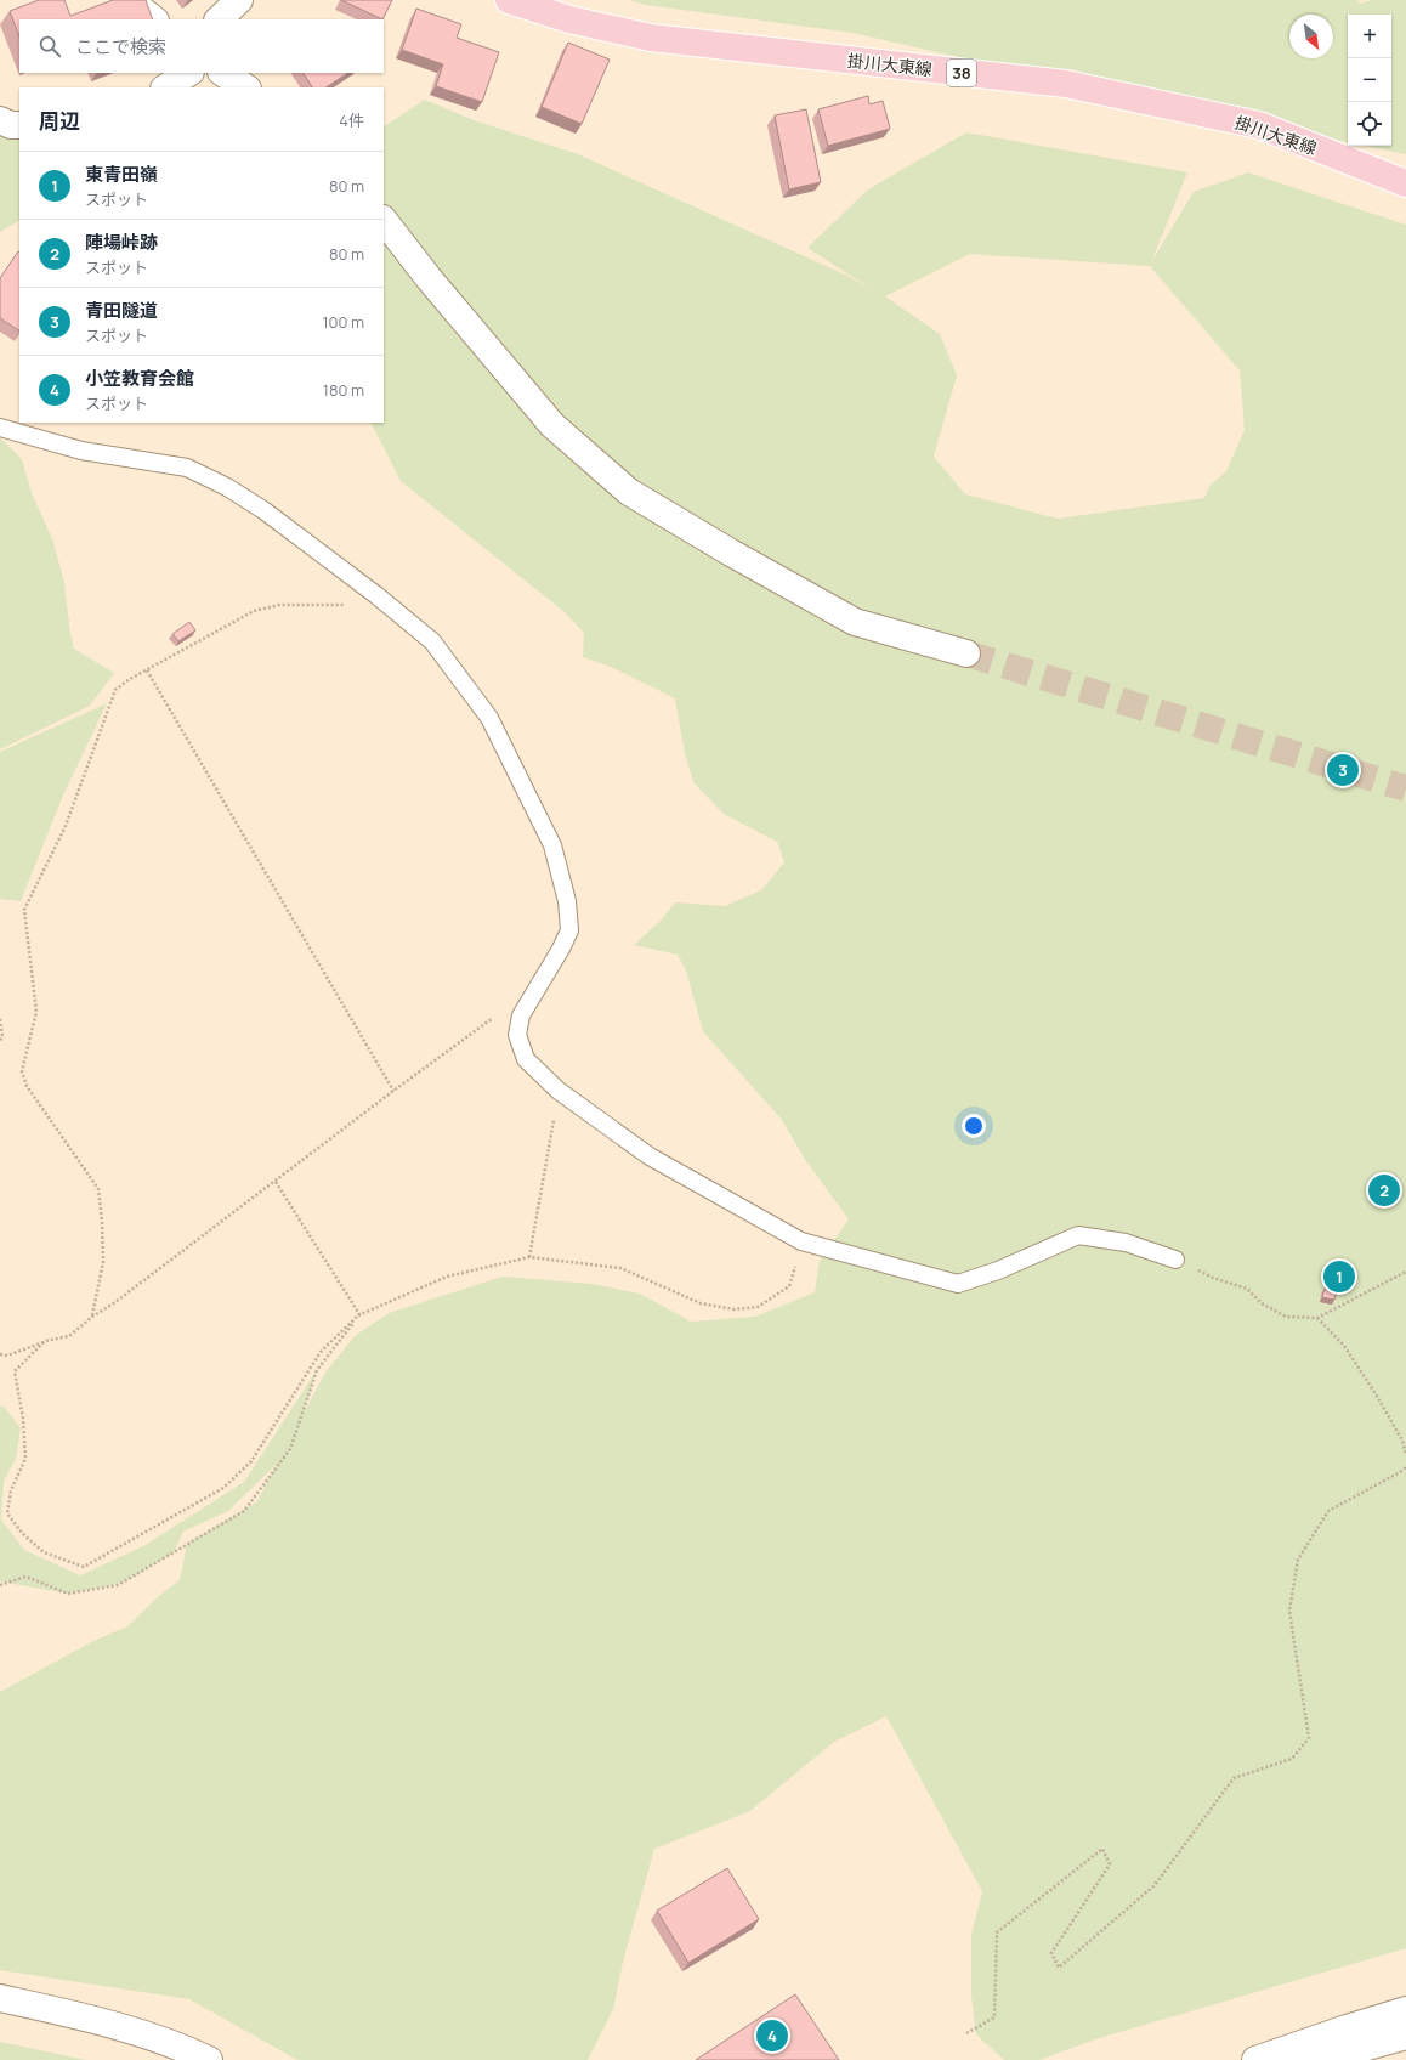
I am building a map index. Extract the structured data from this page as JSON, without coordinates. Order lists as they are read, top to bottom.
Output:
{
  "streets": {
    "main road": ["掛川大東線", "38"]
  },
  "north": "bottom right",
  "page": {
    "map_buttons": ["+", "−"],
    "search": "ここで検索",
    "heading": ["周辺", "4件"],
    "list": [
      {
        "mark": "1",
        "name": "東青田嶺",
        "note": "スポット",
        "value": "80 m"
      },
      {
        "mark": "2",
        "name": "陣場峠跡",
        "note": "スポット",
        "value": "80 m"
      },
      {
        "mark": "3",
        "name": "青田隧道",
        "note": "スポット",
        "value": "100 m"
      },
      {
        "mark": "4",
        "name": "小笠教育会館",
        "note": "スポット",
        "value": "180 m"
      }
    ],
    "pins": [
      "3",
      "2",
      "1",
      "4"
    ]
  }
}
